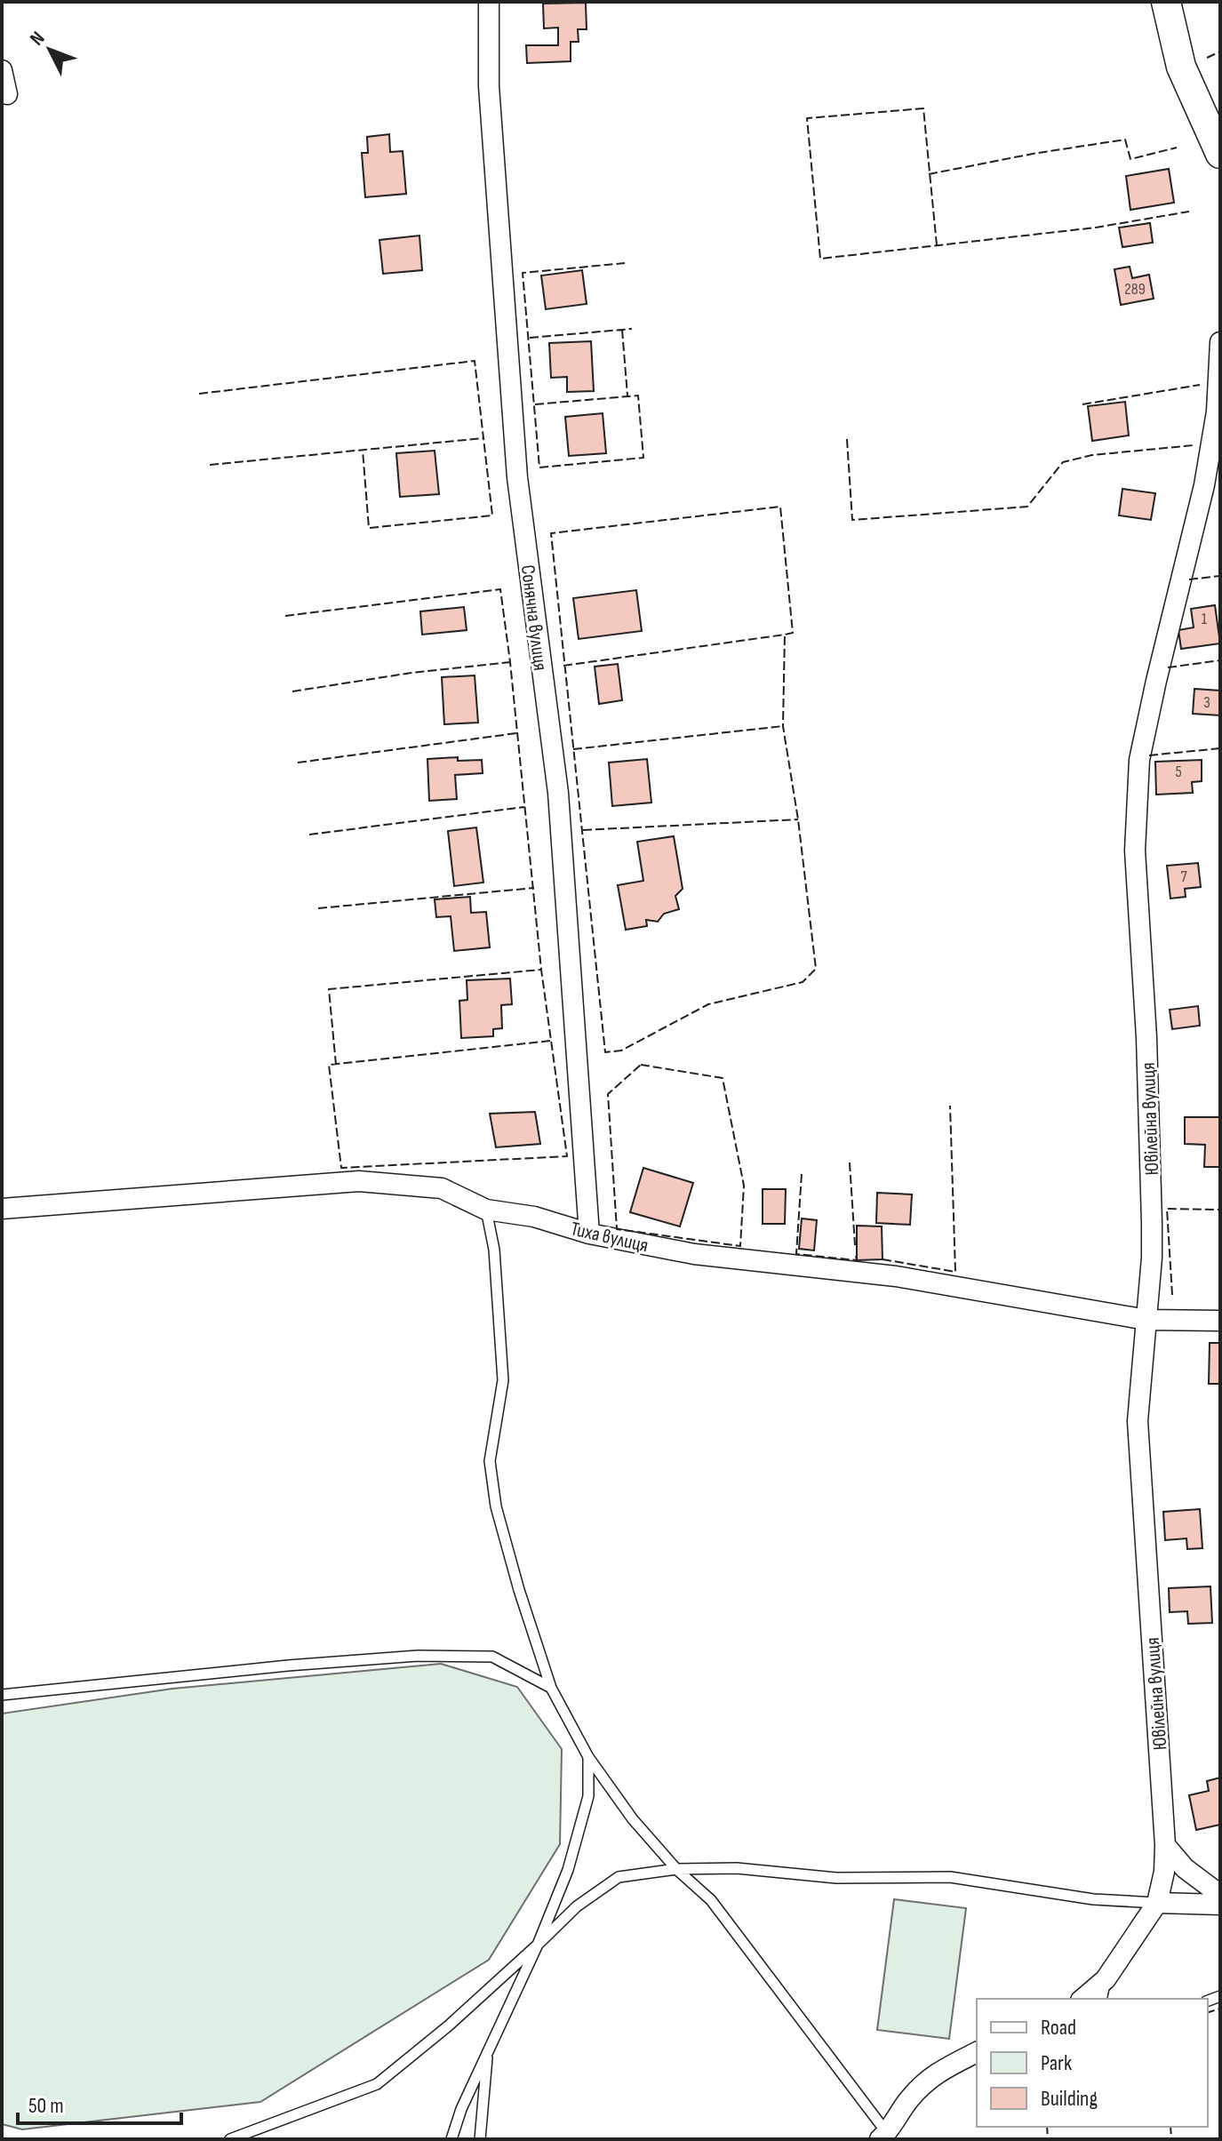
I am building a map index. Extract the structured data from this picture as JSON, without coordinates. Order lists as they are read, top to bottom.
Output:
{
  "streets": {
    "street": ["Сонячна вулиця", "Ювілейна вулиця", "Тиха вулиця"]
  },
  "crossings": [
    ["Сонячна вулиця", "Тиха вулиця"],
    ["Ювілейна вулиця", "Тиха вулиця"]
  ],
  "house_numbers": [
    "289",
    "1",
    "3",
    "5",
    "7"
  ],
  "legend": ["Road", "Park", "Building"],
  "scale_bar": "50 m",
  "north": "top left"
}
